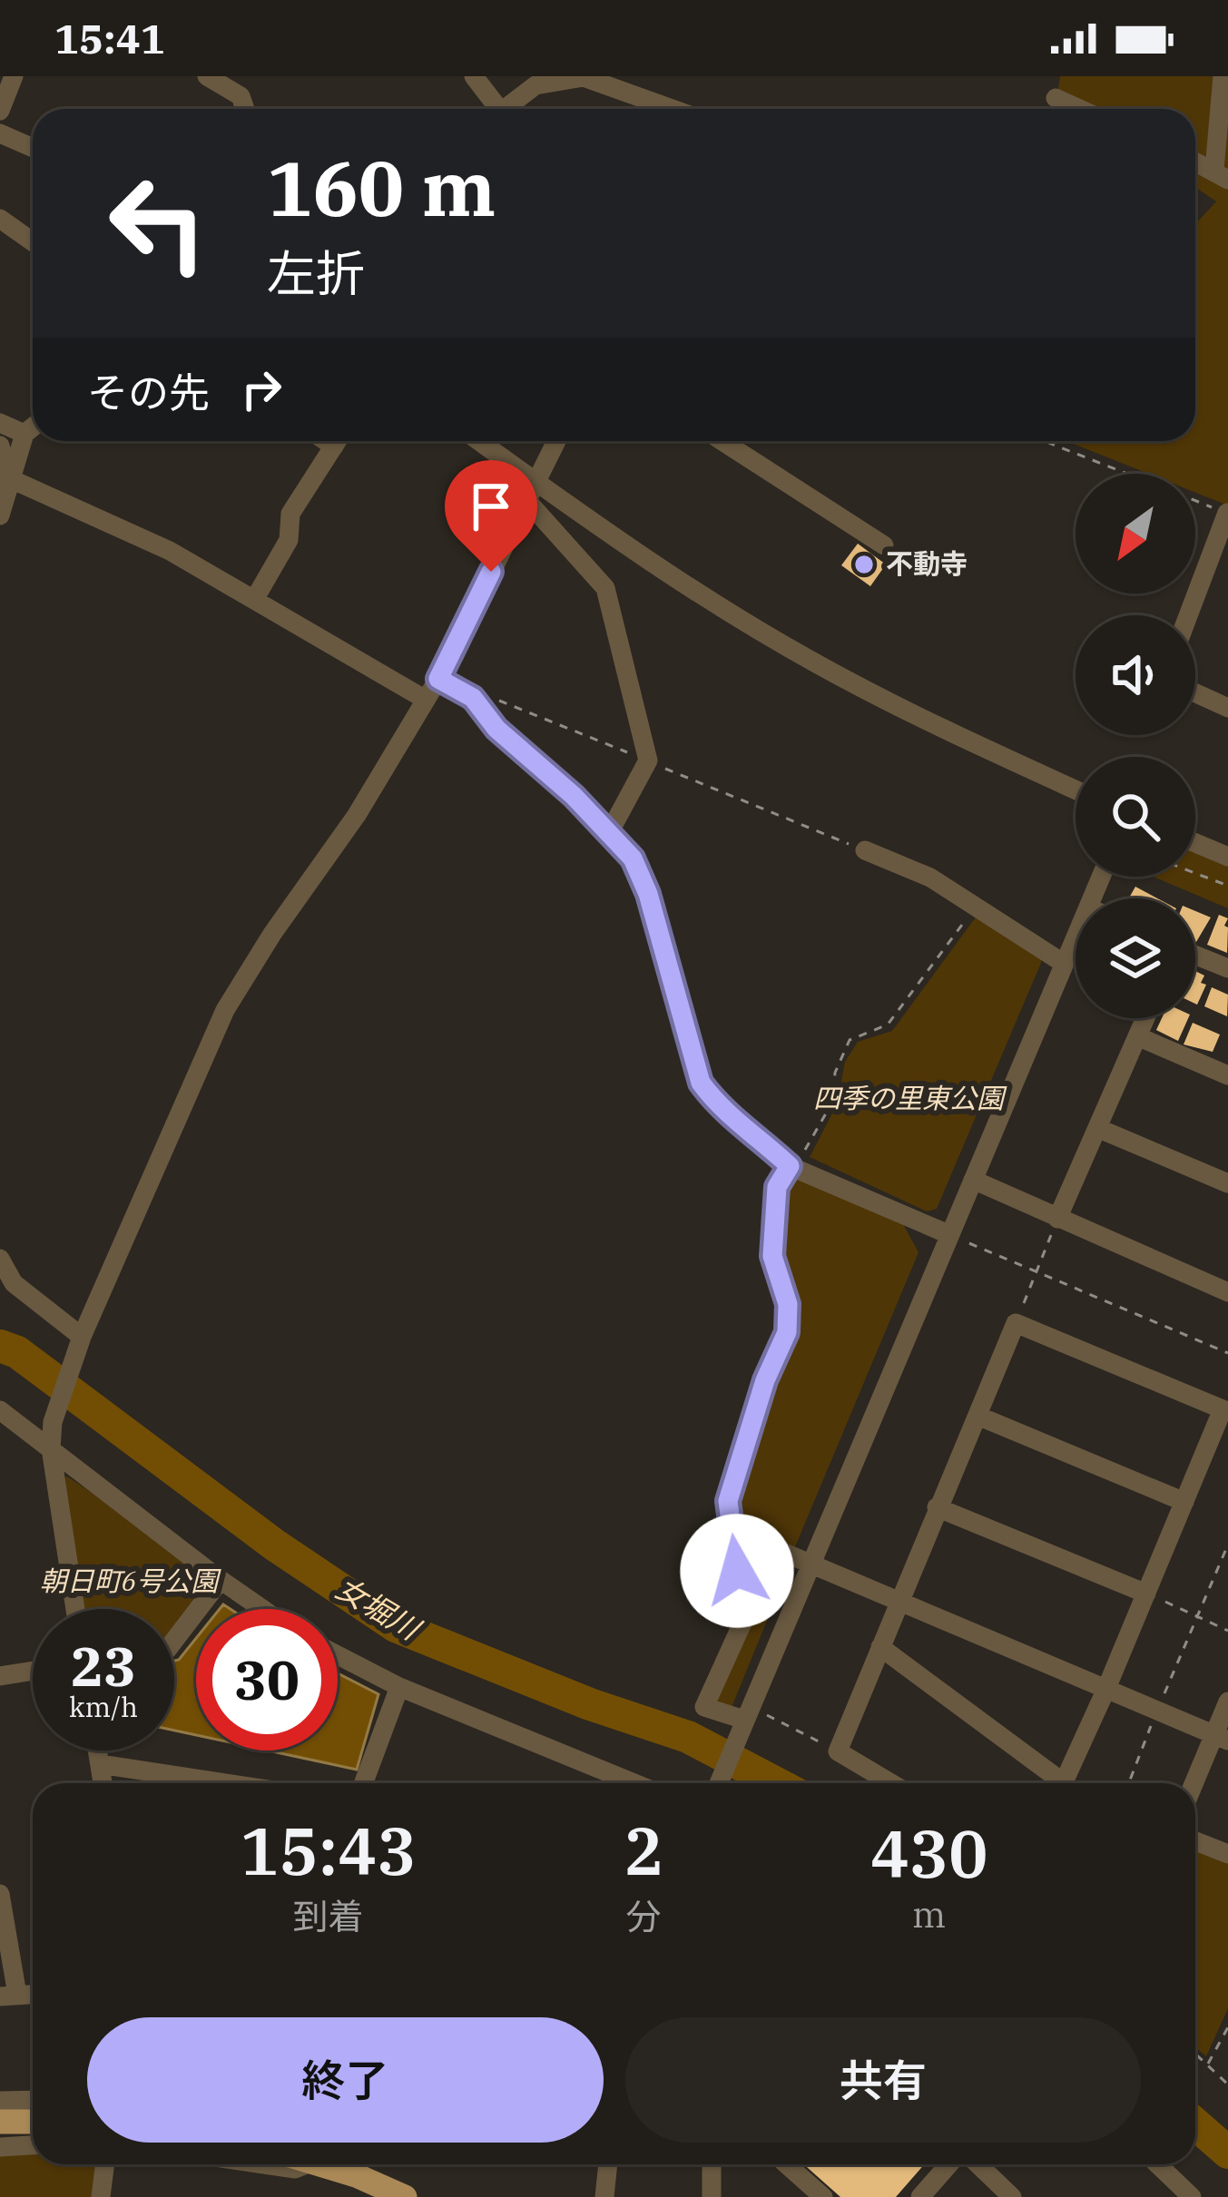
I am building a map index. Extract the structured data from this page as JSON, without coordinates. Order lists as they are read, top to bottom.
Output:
{
  "water": ["女堀川"],
  "parks": ["四季の里東公園", "朝日町6号公園"],
  "places": ["不動寺"],
  "north": "bottom left",
  "page": {
    "status": "15:41",
    "turn": ["160 m", "左折"],
    "then": "その先",
    "speed": "23 km/h",
    "limit": "30",
    "eta": [
      "15:43",
      "到着",
      "2",
      "分",
      "430",
      "m"
    ],
    "buttons": ["終了", "共有"]
  }
}
